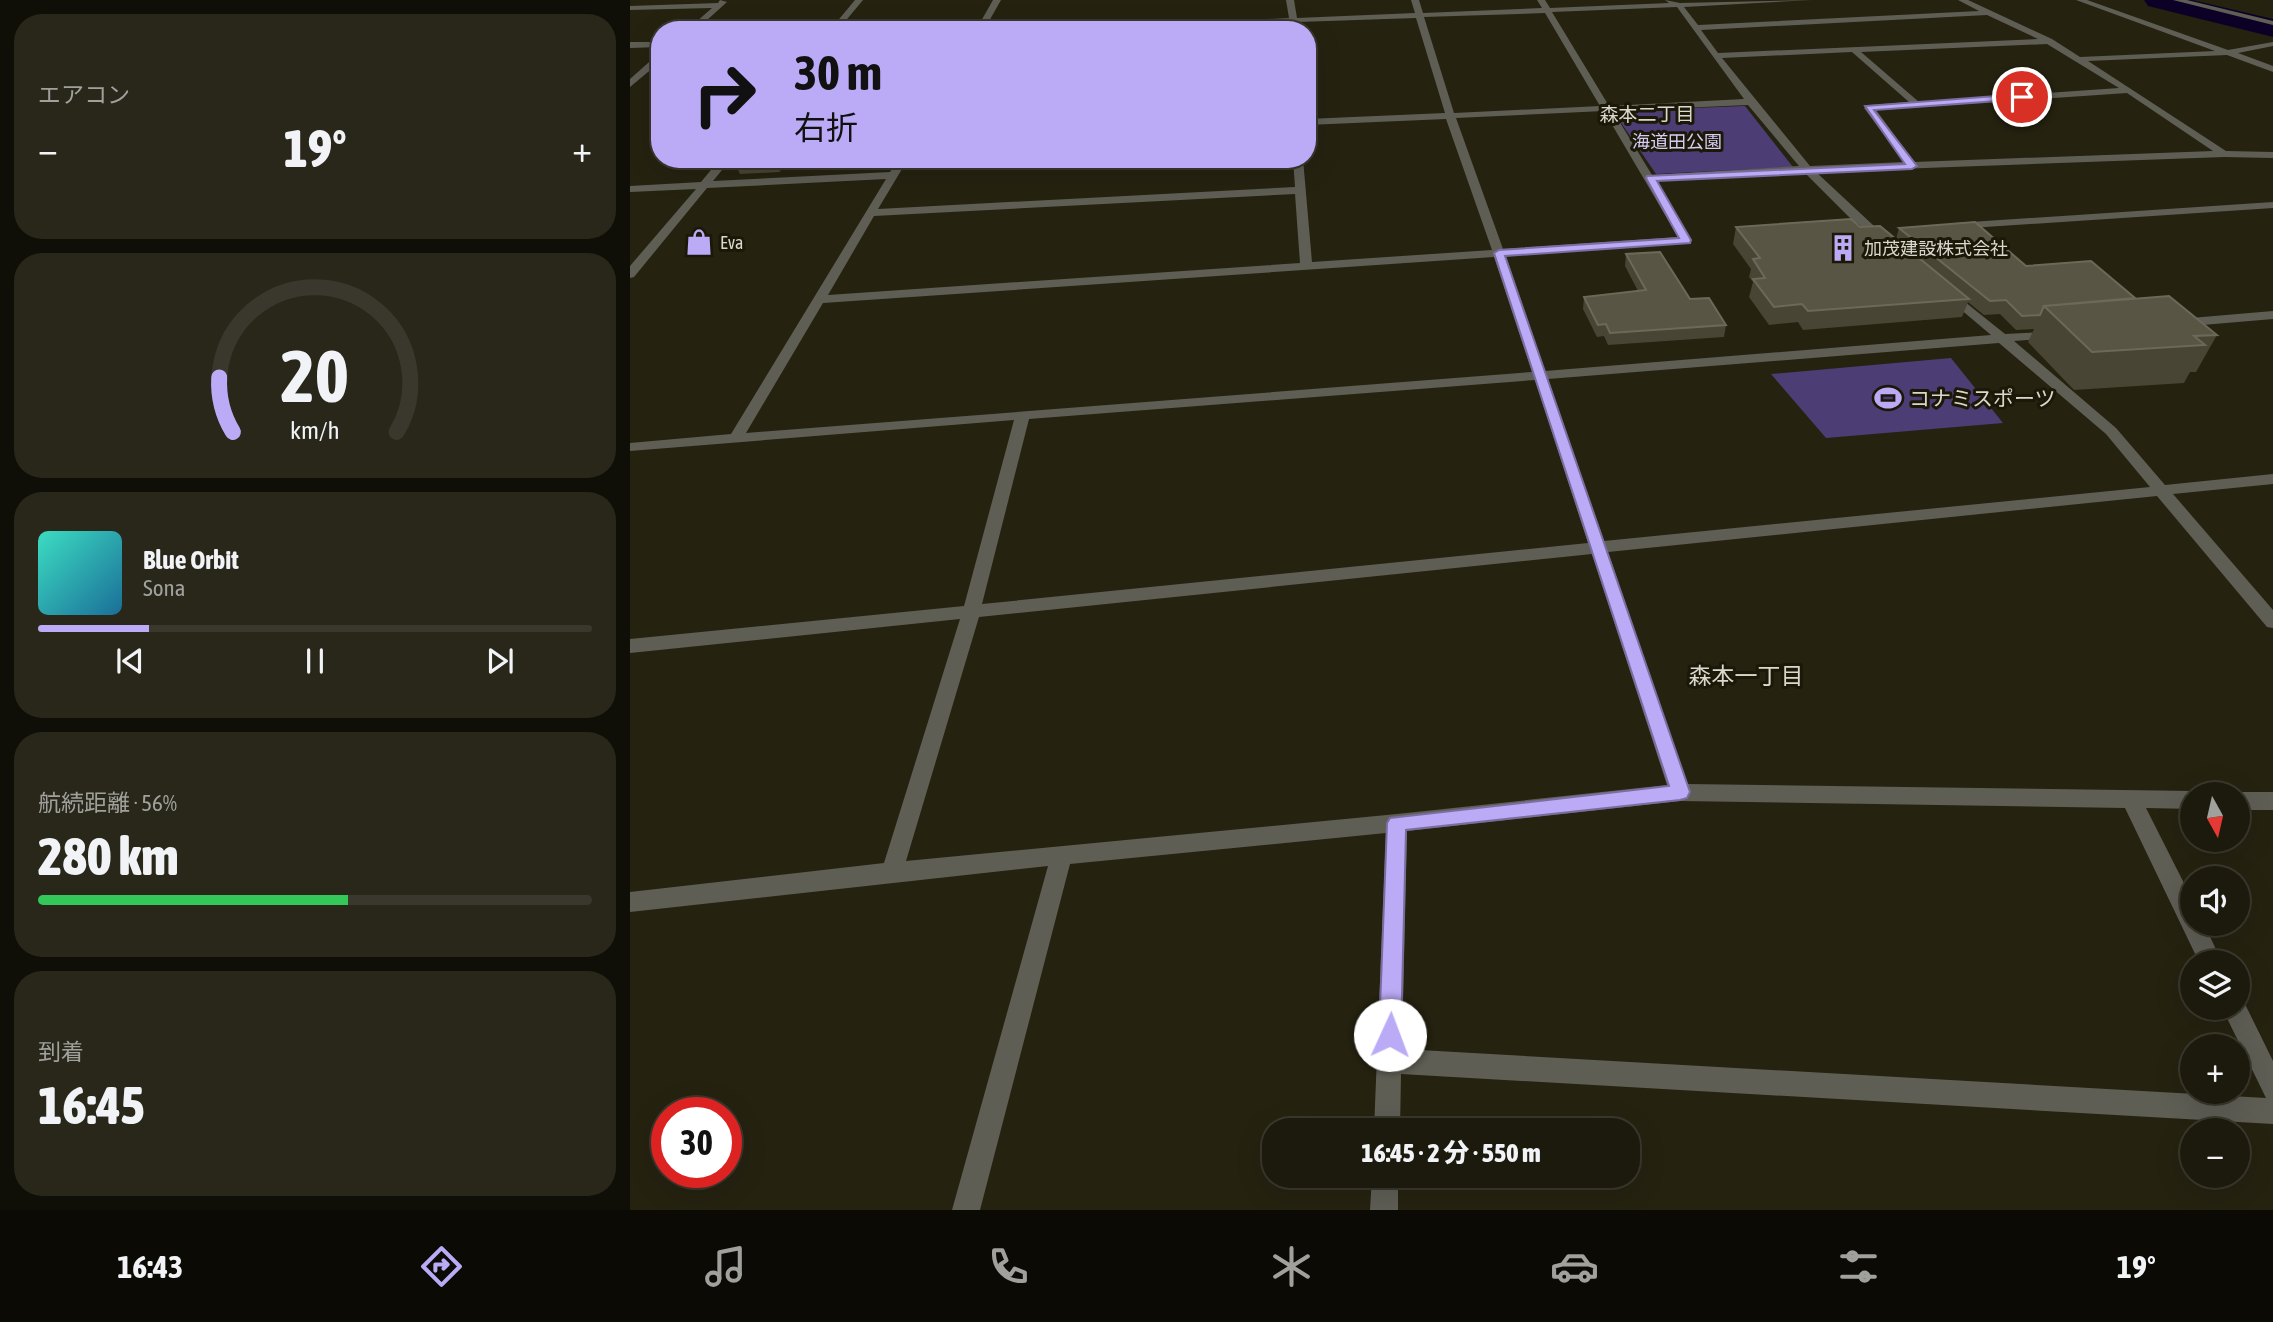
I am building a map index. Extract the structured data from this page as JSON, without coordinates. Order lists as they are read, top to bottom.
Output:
{
  "districts": ["森本二丁目", "森本一丁目"],
  "parks": ["海道田公園"],
  "places": {
    "shop": ["Eva"],
    "building": ["加茂建設株式会社"],
    "sports": ["コナミスポーツ"]
  },
  "north": "bottom",
  "page": {
    "tile": [
      "エアコン",
      ["航続距離 · 56%", "280 km"],
      ["到着", "16:45"]
    ],
    "turn": ["30 m", "右折"],
    "heat": ["−", "19°", "+"],
    "song": ["Blue Orbit", "Sona"],
    "map_buttons": ["+", "−"],
    "limit": "30",
    "trip": "16:45 · 2 分 · 550 m",
    "tabs": ["16:43", "19°"],
    "gauge": ["20", "km/h"]
  }
}
